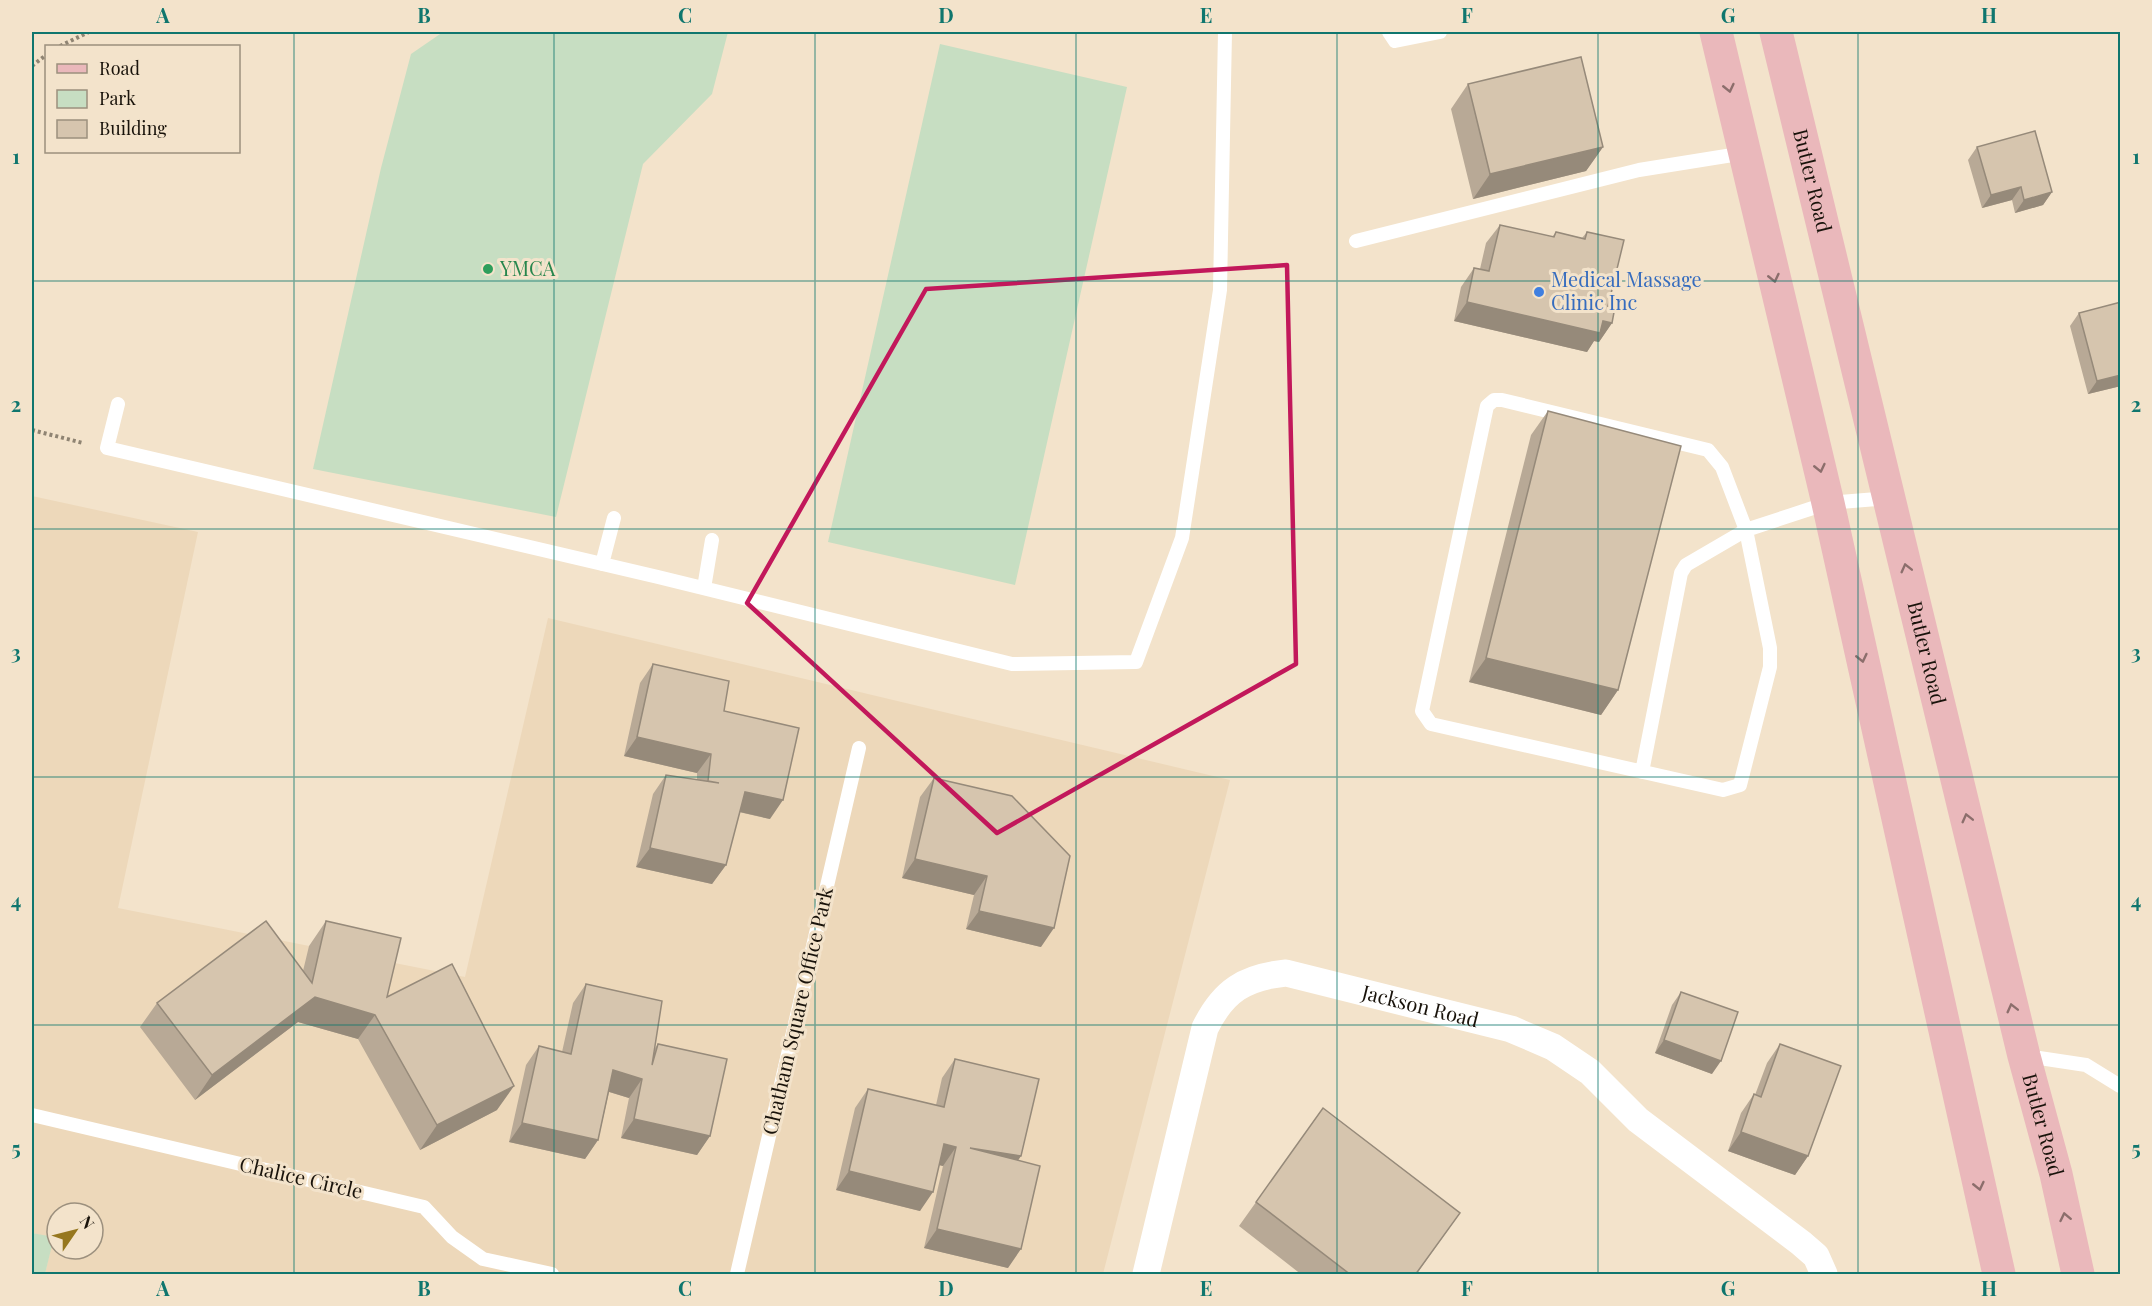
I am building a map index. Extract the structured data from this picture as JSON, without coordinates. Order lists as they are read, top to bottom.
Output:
{
  "streets": {
    "main road": ["Butler Road"],
    "street": ["Jackson Road"],
    "lane": ["Chatham Square Office Park", "Chalice Circle"]
  },
  "places": ["YMCA", "Medical Massage Clinic Inc"],
  "legend": ["Road", "Park", "Building"],
  "north": "top right",
  "grid": {
    "columns": [
      "A",
      "B",
      "C",
      "D",
      "E",
      "F",
      "G",
      "H"
    ],
    "rows": [
      "1",
      "2",
      "3",
      "4",
      "5"
    ]
  }
}
